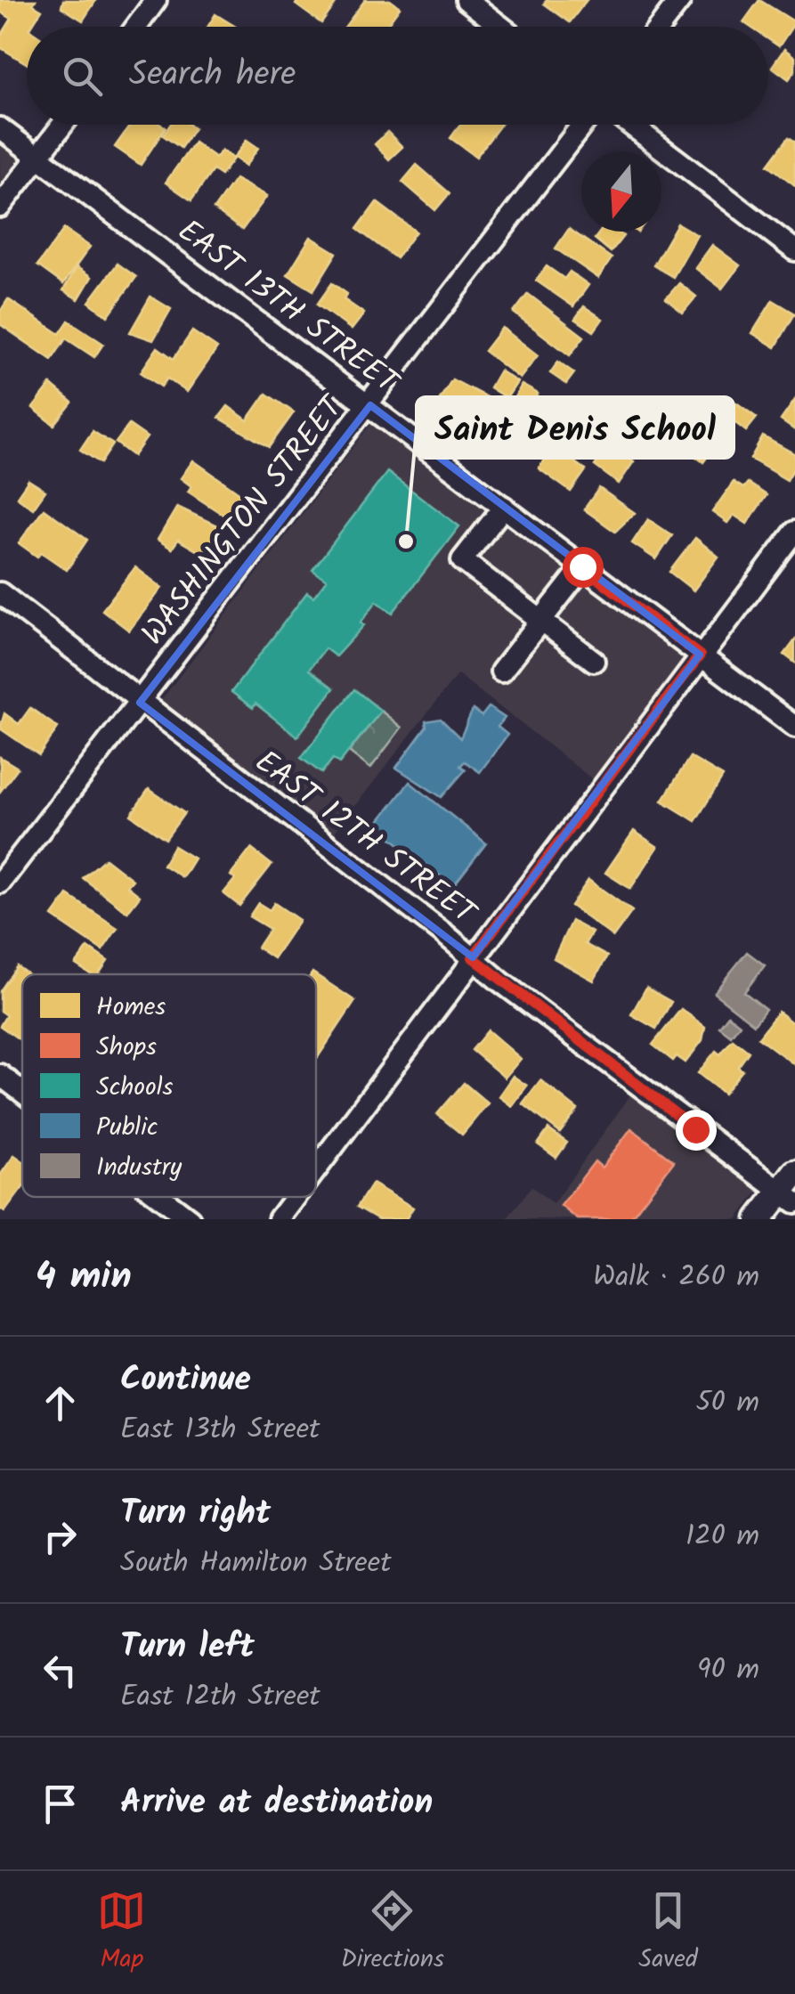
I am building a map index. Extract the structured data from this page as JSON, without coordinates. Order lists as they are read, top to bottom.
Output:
{
  "streets": {
    "street": ["EAST 13TH STREET", "WASHINGTON STREET", "EAST 12TH STREET"]
  },
  "crossings": [
    ["EAST 13TH STREET", "WASHINGTON STREET"],
    ["WASHINGTON STREET", "EAST 12TH STREET"]
  ],
  "places": ["Saint Denis School"],
  "legend": [
    "Homes",
    "Shops",
    "Schools",
    "Public",
    "Industry"
  ],
  "north": "bottom",
  "page": {
    "search": "Search here",
    "heading": ["4 min", "Walk · 260 m"],
    "list": [
      ["Continue", "East 13th Street", "50 m"],
      ["Turn right", "South Hamilton Street", "120 m"],
      ["Turn left", "East 12th Street", "90 m"],
      "Arrive at destination"
    ],
    "nav": ["Map", "Directions", "Saved"]
  }
}
